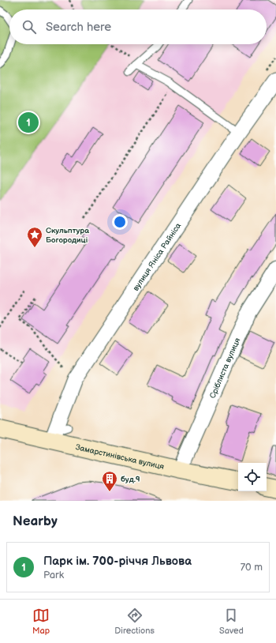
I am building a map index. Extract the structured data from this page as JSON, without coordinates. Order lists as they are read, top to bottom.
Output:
{
  "streets": {
    "main road": ["Замарстинівська вулиця"],
    "street": ["вулиця Яніса Райніса", "Сріблиста вулиця"]
  },
  "crossings": [
    ["вулиця Яніса Райніса", "Замарстинівська вулиця"],
    ["Сріблиста вулиця", "Замарстинівська вулиця"]
  ],
  "places": {
    "place": ["Скульптура Богородиці"],
    "building": ["буд.9"]
  },
  "page": {
    "search": "Search here",
    "pins": "1",
    "heading": "Nearby",
    "list": [
      {
        "mark": "1",
        "name": "Парк ім. 700-річчя Львова",
        "note": "Park",
        "value": "70 m"
      }
    ],
    "nav": ["Map", "Directions", "Saved"]
  }
}
